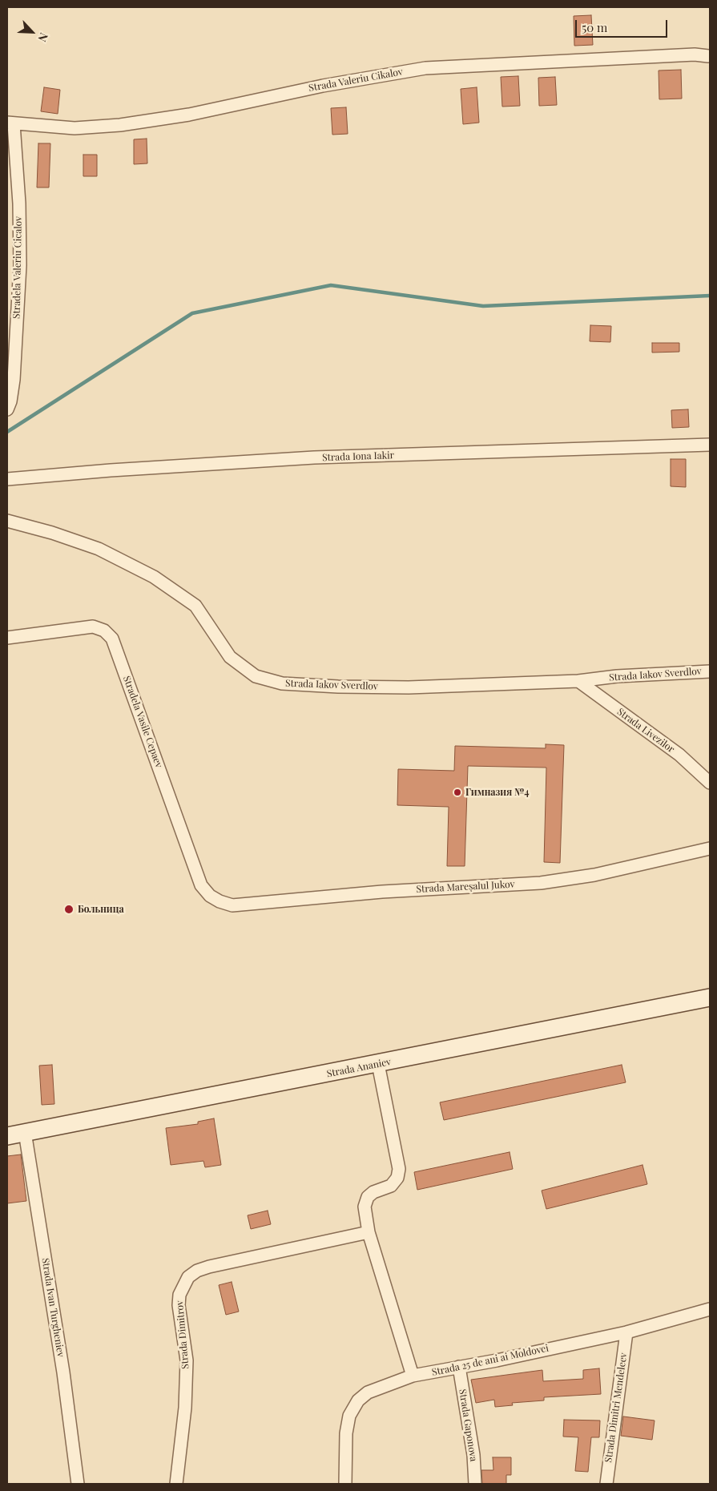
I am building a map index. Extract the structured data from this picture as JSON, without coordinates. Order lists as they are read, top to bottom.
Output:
{
  "streets": {
    "street": [
      "Strada Valeriu Cikalov",
      "Stradela Valeriu Cicalov",
      "Strada Iona Iakir",
      "Strada Iakov Sverdlov",
      "Stradela Vasile Cepaev",
      "Strada Livezilor",
      "Strada Mareșalul Jukov",
      "Strada Ananiev",
      "Strada Ivan Turgheniev",
      "Strada Dimitrov",
      "Strada 25 de ani ai Moldovei",
      "Strada Dimitri Mendeleev",
      "Strada Gaponova"
    ]
  },
  "crossings": [
    ["Strada Valeriu Cikalov", "Stradela Valeriu Cicalov"],
    ["Strada Iakov Sverdlov", "Strada Livezilor"],
    ["Stradela Vasile Cepaev", "Strada Mareșalul Jukov"],
    ["Strada Ananiev", "Strada Ivan Turgheniev"],
    ["Strada 25 de ani ai Moldovei", "Strada Dimitri Mendeleev"],
    ["Strada 25 de ani ai Moldovei", "Strada Gaponova"]
  ],
  "places": ["Гимназия №4", "Больница"],
  "scale_bar": "50 m",
  "north": "bottom right"
}
